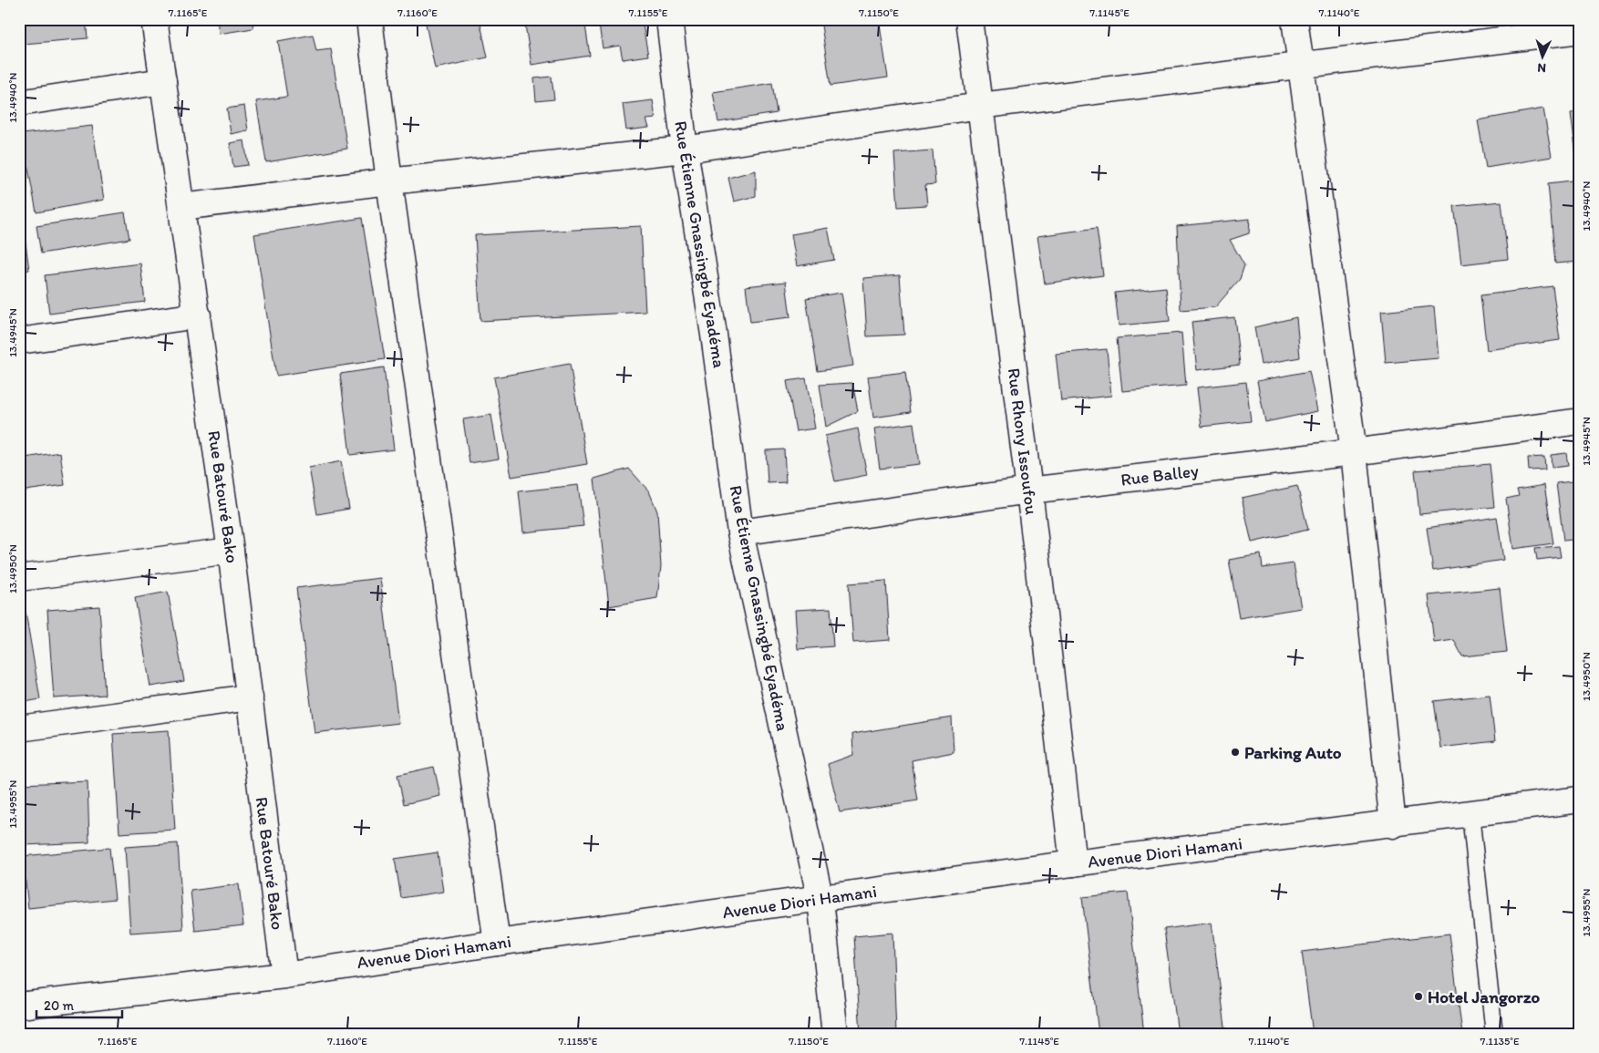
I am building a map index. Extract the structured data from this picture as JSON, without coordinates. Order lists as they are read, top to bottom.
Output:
{
  "streets": {
    "street": [
      "Rue Étienne Gnassingbé Eyadéma",
      "Rue Rhony Issoufou",
      "Rue Balley",
      "Rue Batouré Bako",
      "Avenue Diori Hamani"
    ]
  },
  "crossings": [
    ["Rue Étienne Gnassingbé Eyadéma", "Rue Balley"],
    ["Rue Étienne Gnassingbé Eyadéma", "Avenue Diori Hamani"],
    ["Rue Rhony Issoufou", "Rue Balley"],
    ["Rue Rhony Issoufou", "Avenue Diori Hamani"],
    ["Rue Batouré Bako", "Avenue Diori Hamani"]
  ],
  "places": ["Parking Auto", "Hotel Jangorzo"],
  "scale_bar": "20 m",
  "north": "bottom",
  "coordinates": [
    "7.1165°E",
    "7.1160°E",
    "7.1155°E",
    "7.1150°E",
    "7.1145°E",
    "7.1140°E",
    "13.4940°N",
    "13.4945°N",
    "13.4950°N",
    "13.4955°N",
    "7.1135°E"
  ]
}
